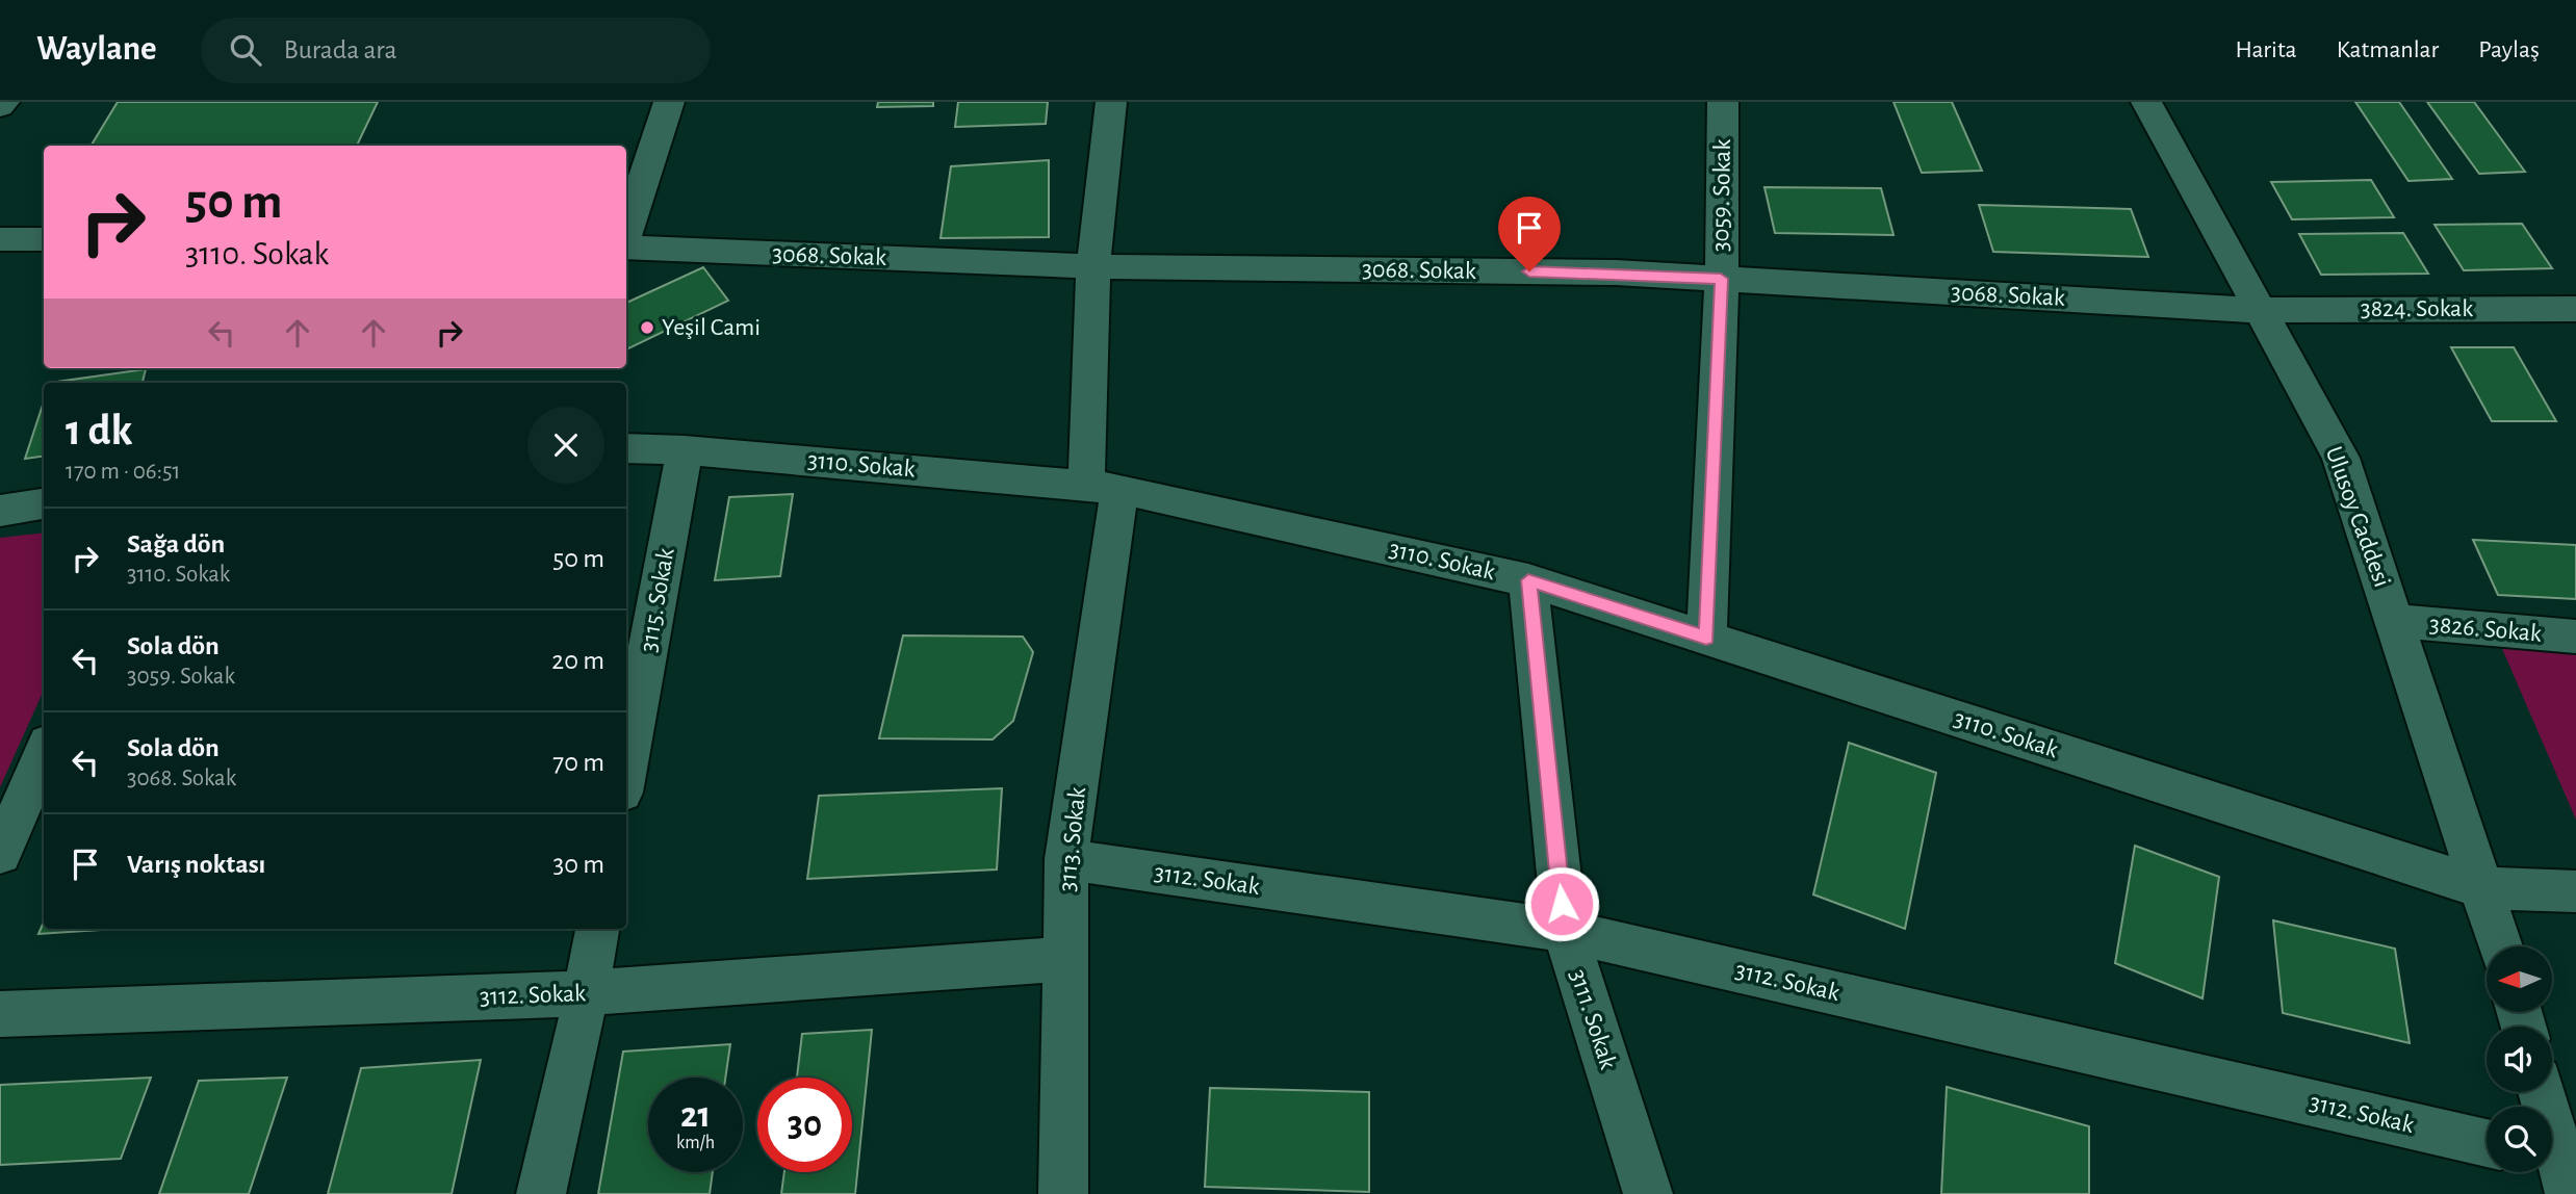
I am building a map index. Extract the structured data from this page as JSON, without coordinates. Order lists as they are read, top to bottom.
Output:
{
  "streets": {
    "street": [
      "3059. Sokak",
      "3068. Sokak",
      "3824. Sokak",
      "3110. Sokak",
      "Ulusoy Caddesi",
      "3115. Sokak",
      "3826. Sokak",
      "3113. Sokak",
      "3112. Sokak",
      "3111. Sokak"
    ]
  },
  "crossings": [
    ["3059. Sokak", "3068. Sokak"],
    ["3059. Sokak", "3110. Sokak"],
    ["3068. Sokak", "3824. Sokak"],
    ["3068. Sokak", "Ulusoy Caddesi"],
    ["3068. Sokak", "3113. Sokak"],
    ["3824. Sokak", "Ulusoy Caddesi"],
    ["3110. Sokak", "Ulusoy Caddesi"],
    ["3110. Sokak", "3115. Sokak"],
    ["3110. Sokak", "3113. Sokak"],
    ["3110. Sokak", "3111. Sokak"],
    ["Ulusoy Caddesi", "3826. Sokak"],
    ["3113. Sokak", "3112. Sokak"],
    ["3112. Sokak", "3111. Sokak"]
  ],
  "places": ["Yeşil Cami"],
  "north": "left",
  "page": {
    "header": "Waylane",
    "search": "Burada ara",
    "nav": ["Harita", "Katmanlar", "Paylaş"],
    "turn": ["50 m", "3110. Sokak"],
    "heading": ["1 dk", "170 m · 06:51"],
    "list": [
      {
        "name": "Sağa dön",
        "note": "3110. Sokak",
        "value": "50 m"
      },
      {
        "name": "Sola dön",
        "note": "3059. Sokak",
        "value": "20 m"
      },
      {
        "name": "Sola dön",
        "note": "3068. Sokak",
        "value": "70 m"
      },
      {
        "name": "Varış noktası",
        "value": "30 m"
      }
    ],
    "speed": "21 km/h",
    "limit": "30"
  }
}
